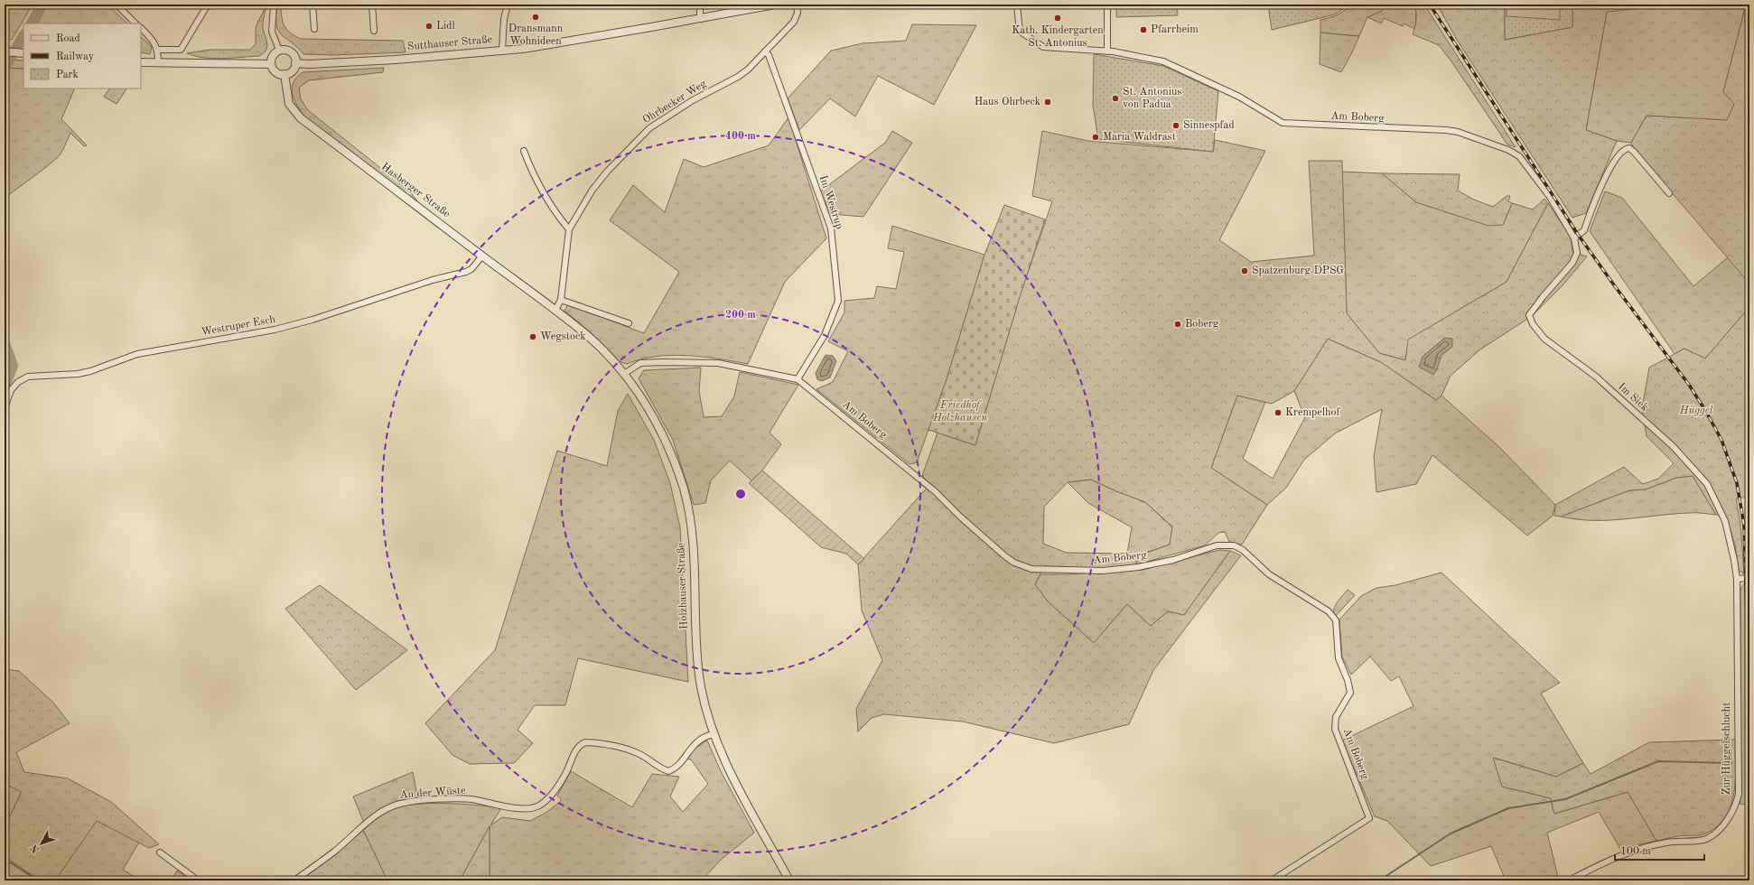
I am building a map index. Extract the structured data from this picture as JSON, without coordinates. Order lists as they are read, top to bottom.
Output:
{
  "streets": {
    "street": [
      "Sutthauser Straße",
      "Ohrbecker Weg",
      "Am Boberg",
      "Hasberger Straße",
      "Im Westrup",
      "Westruper Esch",
      "Im Siek",
      "Holzhauser Straße",
      "Zur Hüggelschlucht",
      "An der Wüste"
    ]
  },
  "crossings": [
    ["Sutthauser Straße", "Hasberger Straße"],
    ["Ohrbecker Weg", "Im Westrup"],
    ["Am Boberg", "Im Westrup"],
    ["Am Boberg", "Im Siek"],
    ["Am Boberg", "Holzhauser Straße"],
    ["Hasberger Straße", "Westruper Esch"],
    ["Hasberger Straße", "Holzhauser Straße"],
    ["Im Siek", "Zur Hüggelschlucht"],
    ["Holzhauser Straße", "An der Wüste"]
  ],
  "parks": ["Friedhof Holzhausen", "Hüggel"],
  "places": [
    "Dransmann Wohnideen",
    "Kath. Kindergarten St. Antonius",
    "Lidl",
    "Pfarrheim",
    "St. Antonius von Padua",
    "Haus Ohrbeck",
    "Sinnespfad",
    "Maria Waldrast",
    "Spatzenburg DPSG",
    "Boberg",
    "Wegstock",
    "Krempelhof"
  ],
  "legend": ["Road", "Railway", "Park"],
  "scale_bar": "100 m",
  "north": "bottom left",
  "rings": ["400 m", "200 m"]
}
